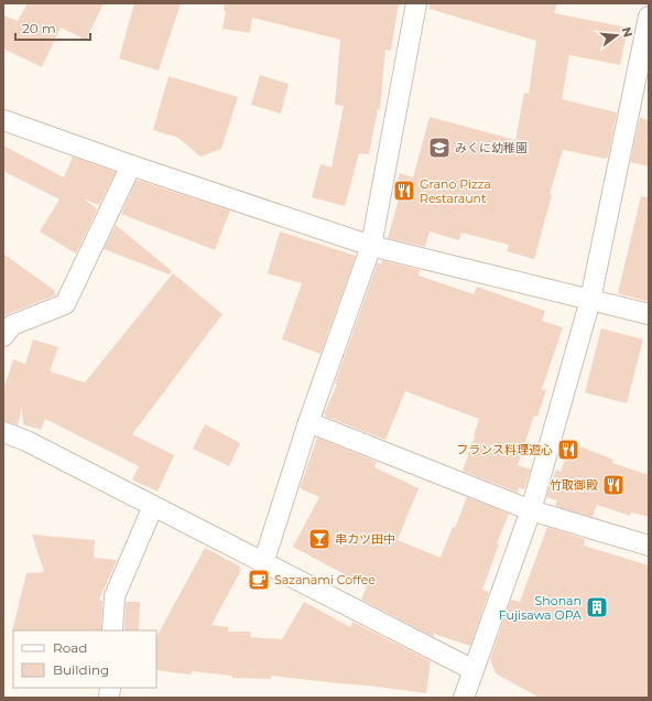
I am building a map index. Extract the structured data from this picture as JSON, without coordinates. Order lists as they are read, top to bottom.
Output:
{
  "places": {
    "school or university": ["みくに幼稚園"],
    "restaurant": ["Grano Pizza Restaraunt", "フランス料理遊心", "竹取御殿"],
    "bar": ["串カツ田中"],
    "cafe": ["Sazanami Coffee"],
    "building": ["Shonan Fujisawa OPA"]
  },
  "legend": ["Road", "Building"],
  "scale_bar": "20 m",
  "north": "right"
}
